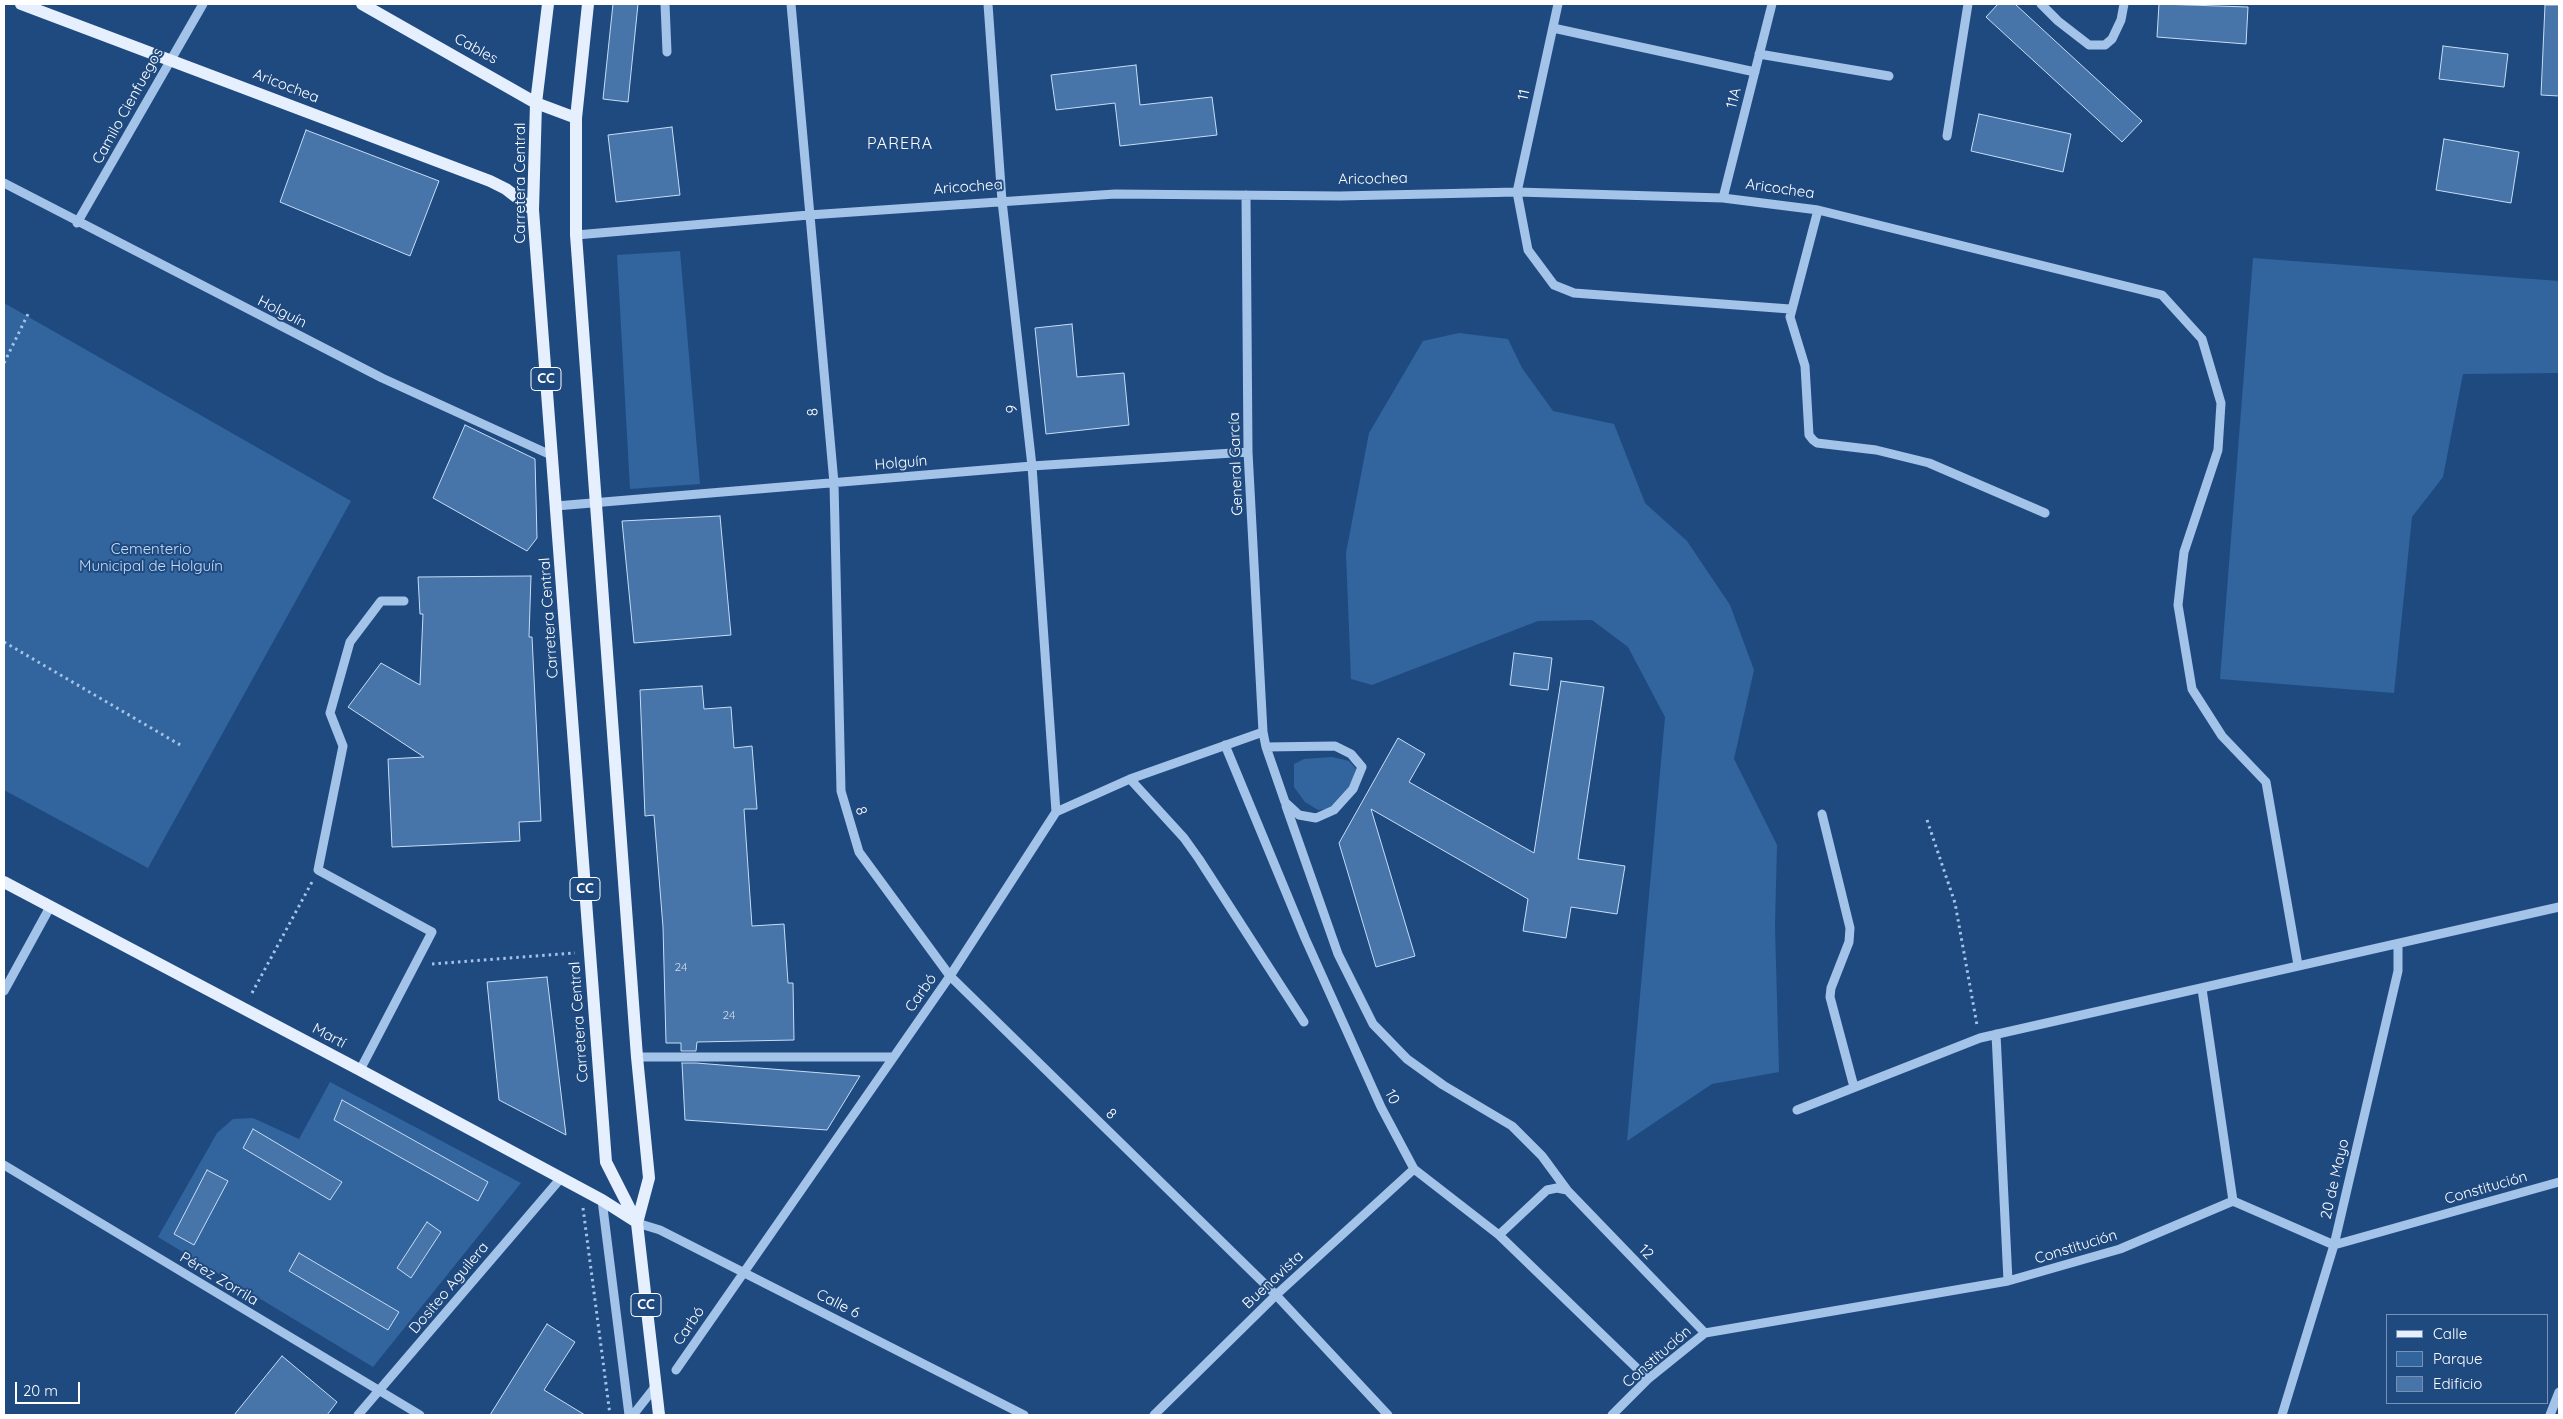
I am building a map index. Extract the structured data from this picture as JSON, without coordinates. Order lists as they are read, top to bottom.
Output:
{
  "streets": {
    "main road": [
      "Cables",
      "Aricochea",
      "Carretera Central",
      "CC",
      "Martí"
    ],
    "street": [
      "11",
      "11A",
      "Camilo Cienfuegos",
      "Holguín",
      "9",
      "8",
      "General García",
      "Carbó",
      "10",
      "20 de Mayo",
      "Constitución",
      "12",
      "Pérez Zorrila",
      "Buenavista",
      "Dositeo Aguilera",
      "Calle 6"
    ]
  },
  "crossings": [
    ["Cables", "Carretera Central"],
    ["Aricochea", "11"],
    ["Aricochea", "11A"],
    ["Aricochea", "Camilo Cienfuegos"],
    ["Aricochea", "Carretera Central"],
    ["Aricochea", "9"],
    ["Aricochea", "8"],
    ["Aricochea", "General García"],
    ["Camilo Cienfuegos", "Holguín"],
    ["Carretera Central", "Holguín"],
    ["Carretera Central", "Martí"],
    ["Carretera Central", "Calle 6"],
    ["Holguín", "9"],
    ["Holguín", "8"],
    ["Holguín", "General García"],
    ["9", "Carbó"],
    ["8", "Carbó"],
    ["8", "Buenavista"],
    ["General García", "12"],
    ["Carbó", "Calle 6"],
    ["Martí", "Dositeo Aguilera"],
    ["Martí", "Calle 6"],
    ["10", "Constitución"],
    ["10", "Buenavista"],
    ["20 de Mayo", "Constitución"],
    ["Constitución", "12"],
    ["Pérez Zorrila", "Dositeo Aguilera"]
  ],
  "districts": ["PARERA"],
  "parks": ["Cementerio Municipal de Holguín"],
  "house_numbers": ["24", "24"],
  "legend": ["Calle", "Parque", "Edificio"],
  "scale_bar": "20 m"
}
